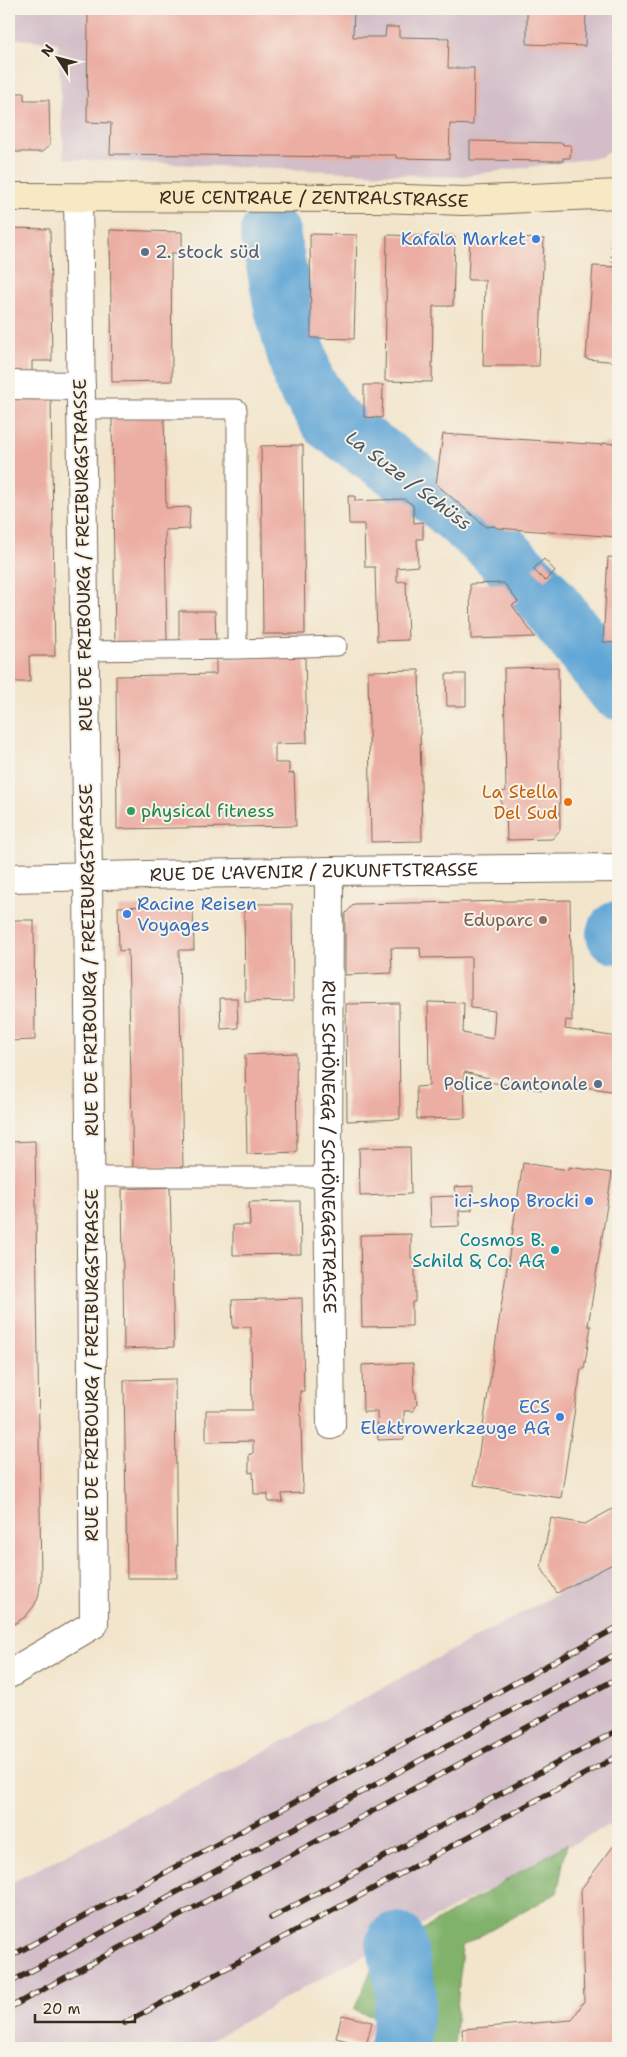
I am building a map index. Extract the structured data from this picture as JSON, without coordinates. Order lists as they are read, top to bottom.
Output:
{
  "streets": {
    "main road": ["RUE CENTRALE / ZENTRALSTRASSE"],
    "street": ["RUE DE FRIBOURG / FREIBURGSTRASSE", "RUE DE L'AVENIR / ZUKUNFTSTRASSE", "RUE SCHÖNEGG / SCHÖNEGGSTRASSE"]
  },
  "crossings": [
    ["RUE CENTRALE / ZENTRALSTRASSE", "RUE DE FRIBOURG / FREIBURGSTRASSE"],
    ["RUE DE FRIBOURG / FREIBURGSTRASSE", "RUE DE L'AVENIR / ZUKUNFTSTRASSE"],
    ["RUE DE L'AVENIR / ZUKUNFTSTRASSE", "RUE SCHÖNEGG / SCHÖNEGGSTRASSE"]
  ],
  "water": ["La Suze / Schüss"],
  "places": [
    "Kafala Market",
    "2. stock süd",
    "La Stella Del Sud",
    "physical fitness",
    "Racine Reisen Voyages",
    "Eduparc",
    "Police Cantonale",
    "ici-shop Brocki",
    "Cosmos B. Schild & Co. AG",
    "ECS Elektrowerkzeuge AG"
  ],
  "scale_bar": "20 m",
  "north": "top left"
}
